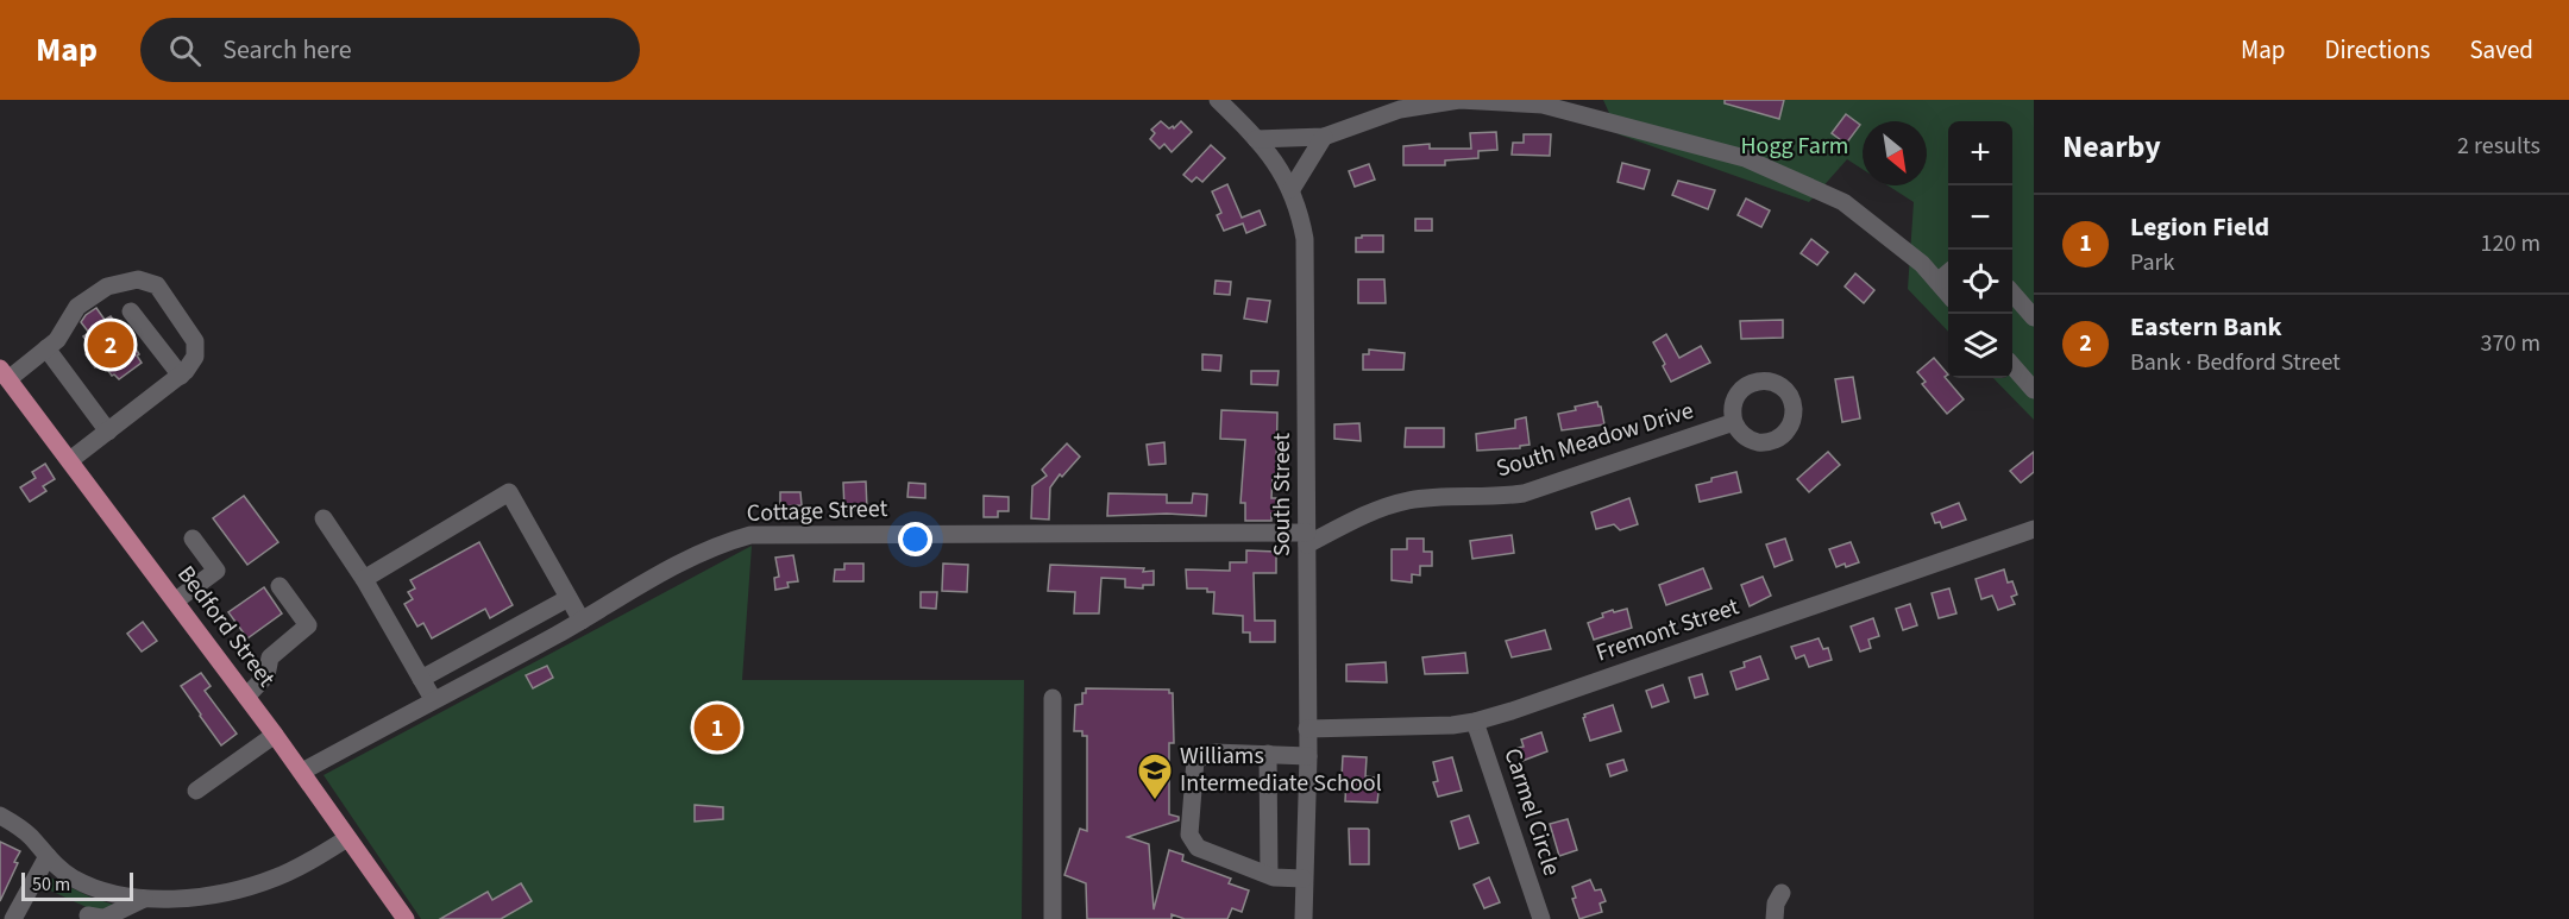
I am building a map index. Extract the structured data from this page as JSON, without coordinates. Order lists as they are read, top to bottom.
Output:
{
  "streets": {
    "main road": ["Bedford Street"],
    "street": [
      "South Meadow Drive",
      "South Street",
      "Cottage Street",
      "Fremont Street",
      "Carmel Circle"
    ]
  },
  "crossings": [
    ["South Meadow Drive", "South Street"],
    ["South Meadow Drive", "Cottage Street"],
    ["South Street", "Cottage Street"],
    ["South Street", "Fremont Street"],
    ["Cottage Street", "Bedford Street"],
    ["Fremont Street", "Carmel Circle"]
  ],
  "parks": ["Hogg Farm"],
  "places": {
    "school or university": ["Williams Intermediate School"]
  },
  "scale_bar": "50 m",
  "north": "bottom right",
  "page": {
    "header": "Map",
    "search": "Search here",
    "nav": ["Map", "Directions", "Saved"],
    "heading": ["Nearby", "2 results"],
    "map_buttons": ["+", "−"],
    "list": [
      {
        "mark": "1",
        "name": "Legion Field",
        "note": "Park",
        "value": "120 m"
      },
      {
        "mark": "2",
        "name": "Eastern Bank",
        "note": "Bank · Bedford Street",
        "value": "370 m"
      }
    ],
    "pins": ["2", "1"],
    "scale": "50 m"
  }
}
